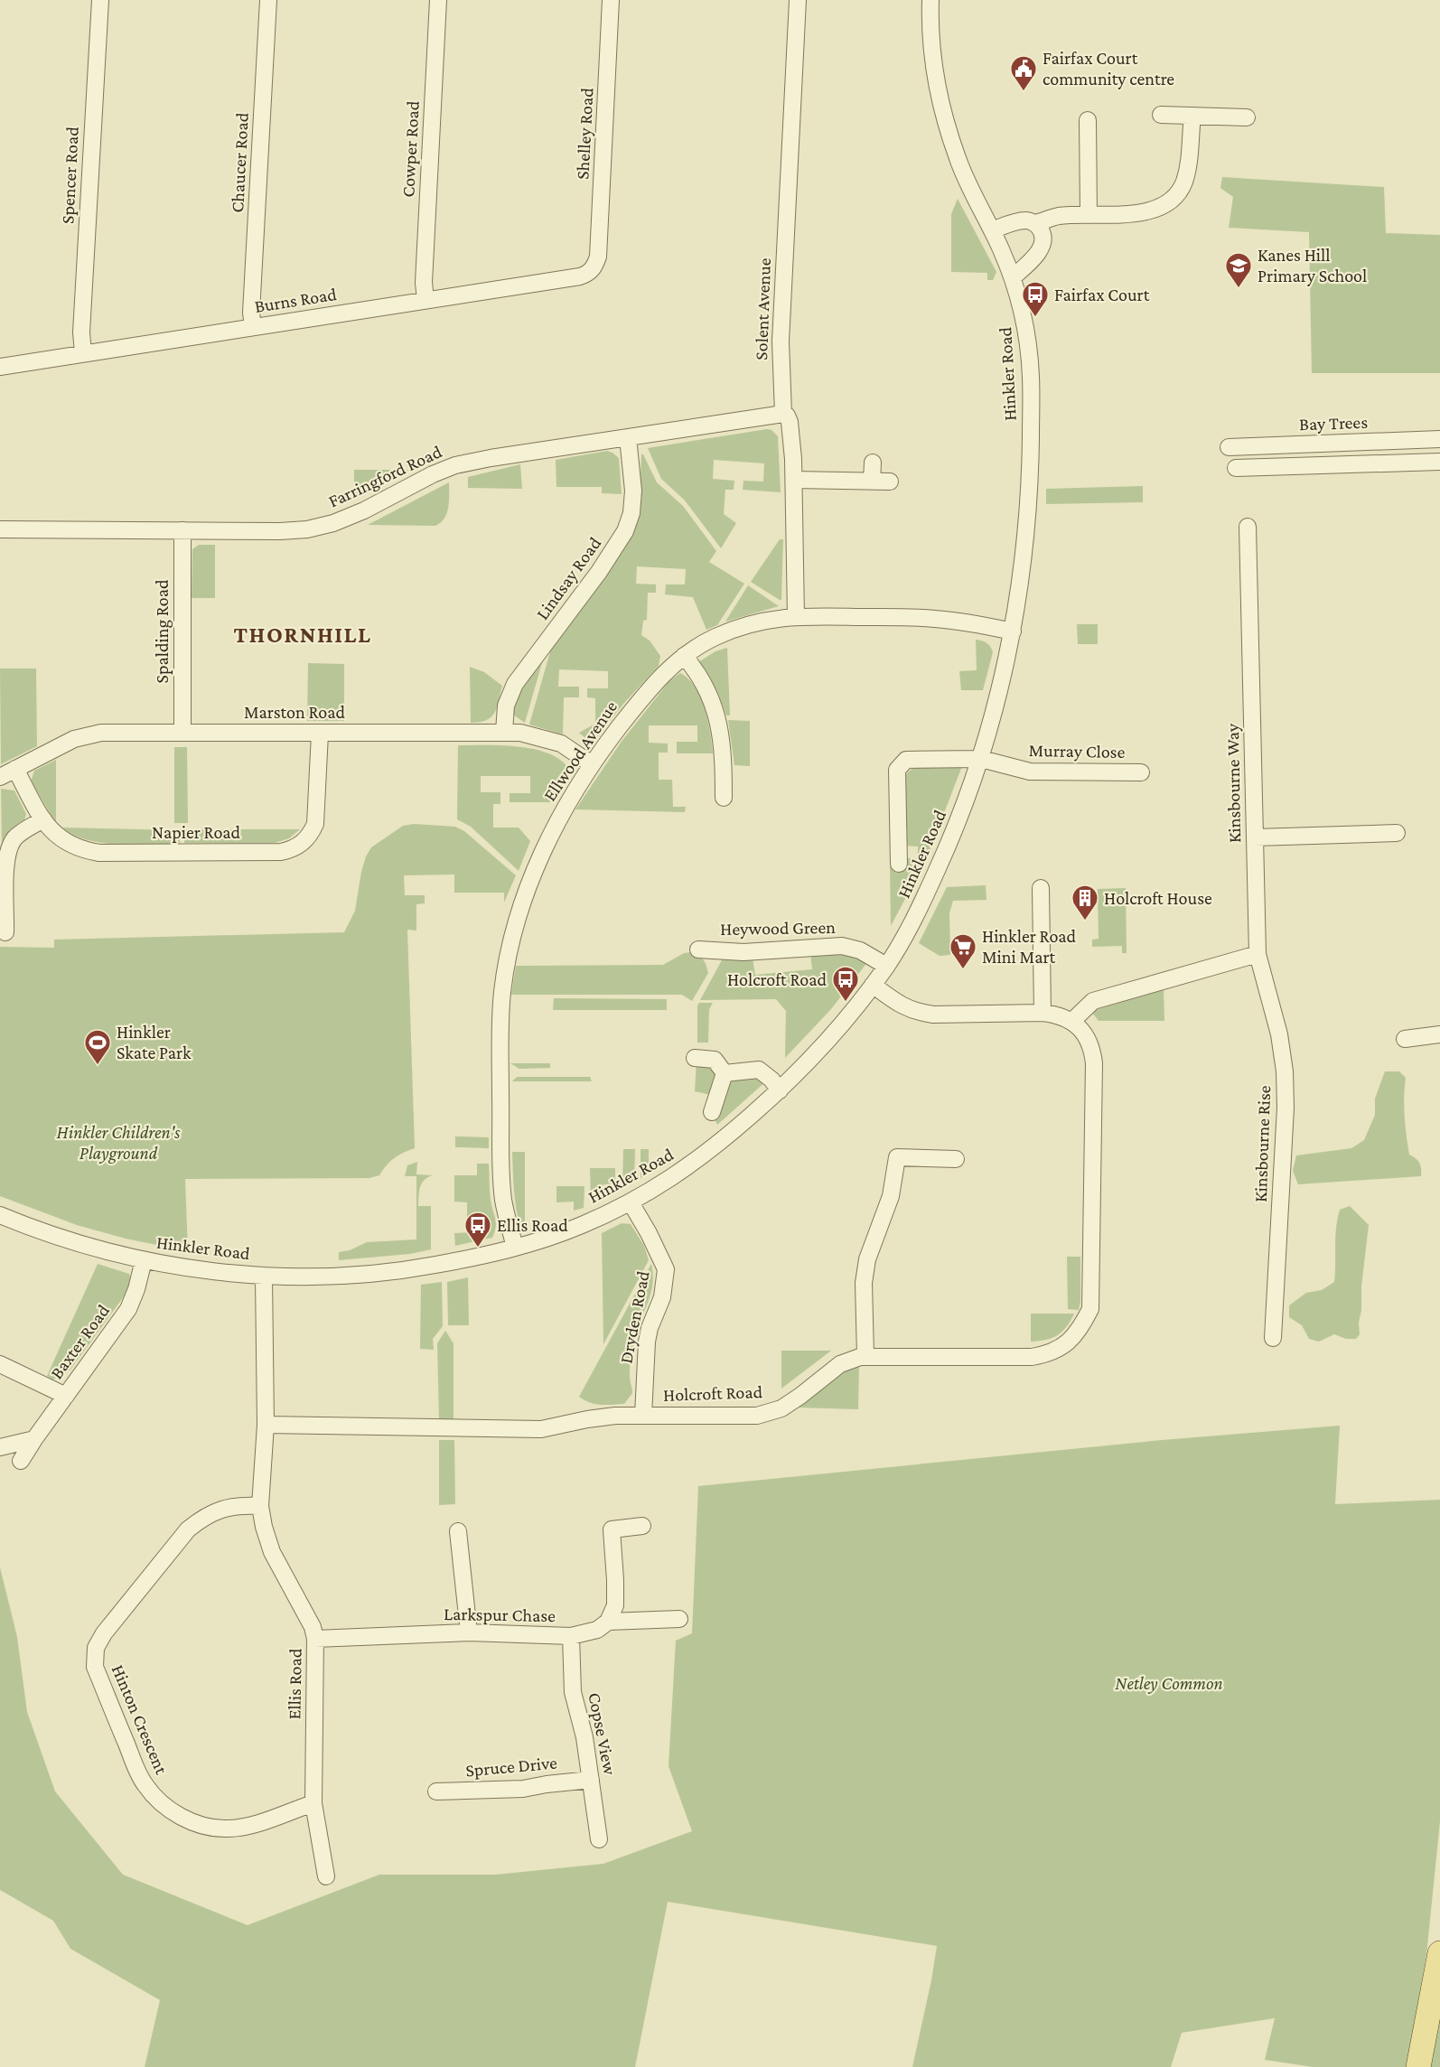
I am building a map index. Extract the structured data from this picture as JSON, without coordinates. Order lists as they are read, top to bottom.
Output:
{
  "streets": {
    "street": [
      "Shelley Road",
      "Cowper Road",
      "Chaucer Road",
      "Spencer Road",
      "Burns Road",
      "Solent Avenue",
      "Hinkler Road",
      "Bay Trees",
      "Farringford Road",
      "Lindsay Road",
      "Spalding Road",
      "Marston Road",
      "Ellwood Avenue",
      "Murray Close",
      "Kinsbourne Way",
      "Napier Road",
      "Heywood Green",
      "Kinsbourne Rise",
      "Dryden Road",
      "Baxter Road",
      "Holcroft Road",
      "Larkspur Chase",
      "Ellis Road",
      "Hinton Crescent",
      "Copse View",
      "Spruce Drive"
    ]
  },
  "crossings": [
    ["Shelley Road", "Burns Road"],
    ["Cowper Road", "Burns Road"],
    ["Chaucer Road", "Burns Road"],
    ["Spencer Road", "Burns Road"],
    ["Solent Avenue", "Farringford Road"],
    ["Solent Avenue", "Ellwood Avenue"],
    ["Hinkler Road", "Ellwood Avenue"],
    ["Hinkler Road", "Murray Close"],
    ["Hinkler Road", "Heywood Green"],
    ["Hinkler Road", "Dryden Road"],
    ["Hinkler Road", "Baxter Road"],
    ["Hinkler Road", "Holcroft Road"],
    ["Hinkler Road", "Ellis Road"],
    ["Farringford Road", "Lindsay Road"],
    ["Farringford Road", "Spalding Road"],
    ["Lindsay Road", "Marston Road"],
    ["Spalding Road", "Marston Road"],
    ["Marston Road", "Ellwood Avenue"],
    ["Marston Road", "Napier Road"],
    ["Kinsbourne Way", "Kinsbourne Rise"],
    ["Dryden Road", "Holcroft Road"],
    ["Holcroft Road", "Ellis Road"],
    ["Larkspur Chase", "Ellis Road"],
    ["Larkspur Chase", "Copse View"],
    ["Ellis Road", "Hinton Crescent"],
    ["Copse View", "Spruce Drive"]
  ],
  "districts": ["THORNHILL"],
  "parks": ["Hinkler Children's Playground", "Netley Common"],
  "places": {
    "public building": ["Fairfax Court community centre"],
    "school or university": ["Kanes Hill Primary School"],
    "bus stop": ["Fairfax Court", "Holcroft Road", "Ellis Road"],
    "building": ["Holcroft House"],
    "supermarket": ["Hinkler Road Mini Mart"],
    "sports": ["Hinkler Skate Park"]
  }
}
